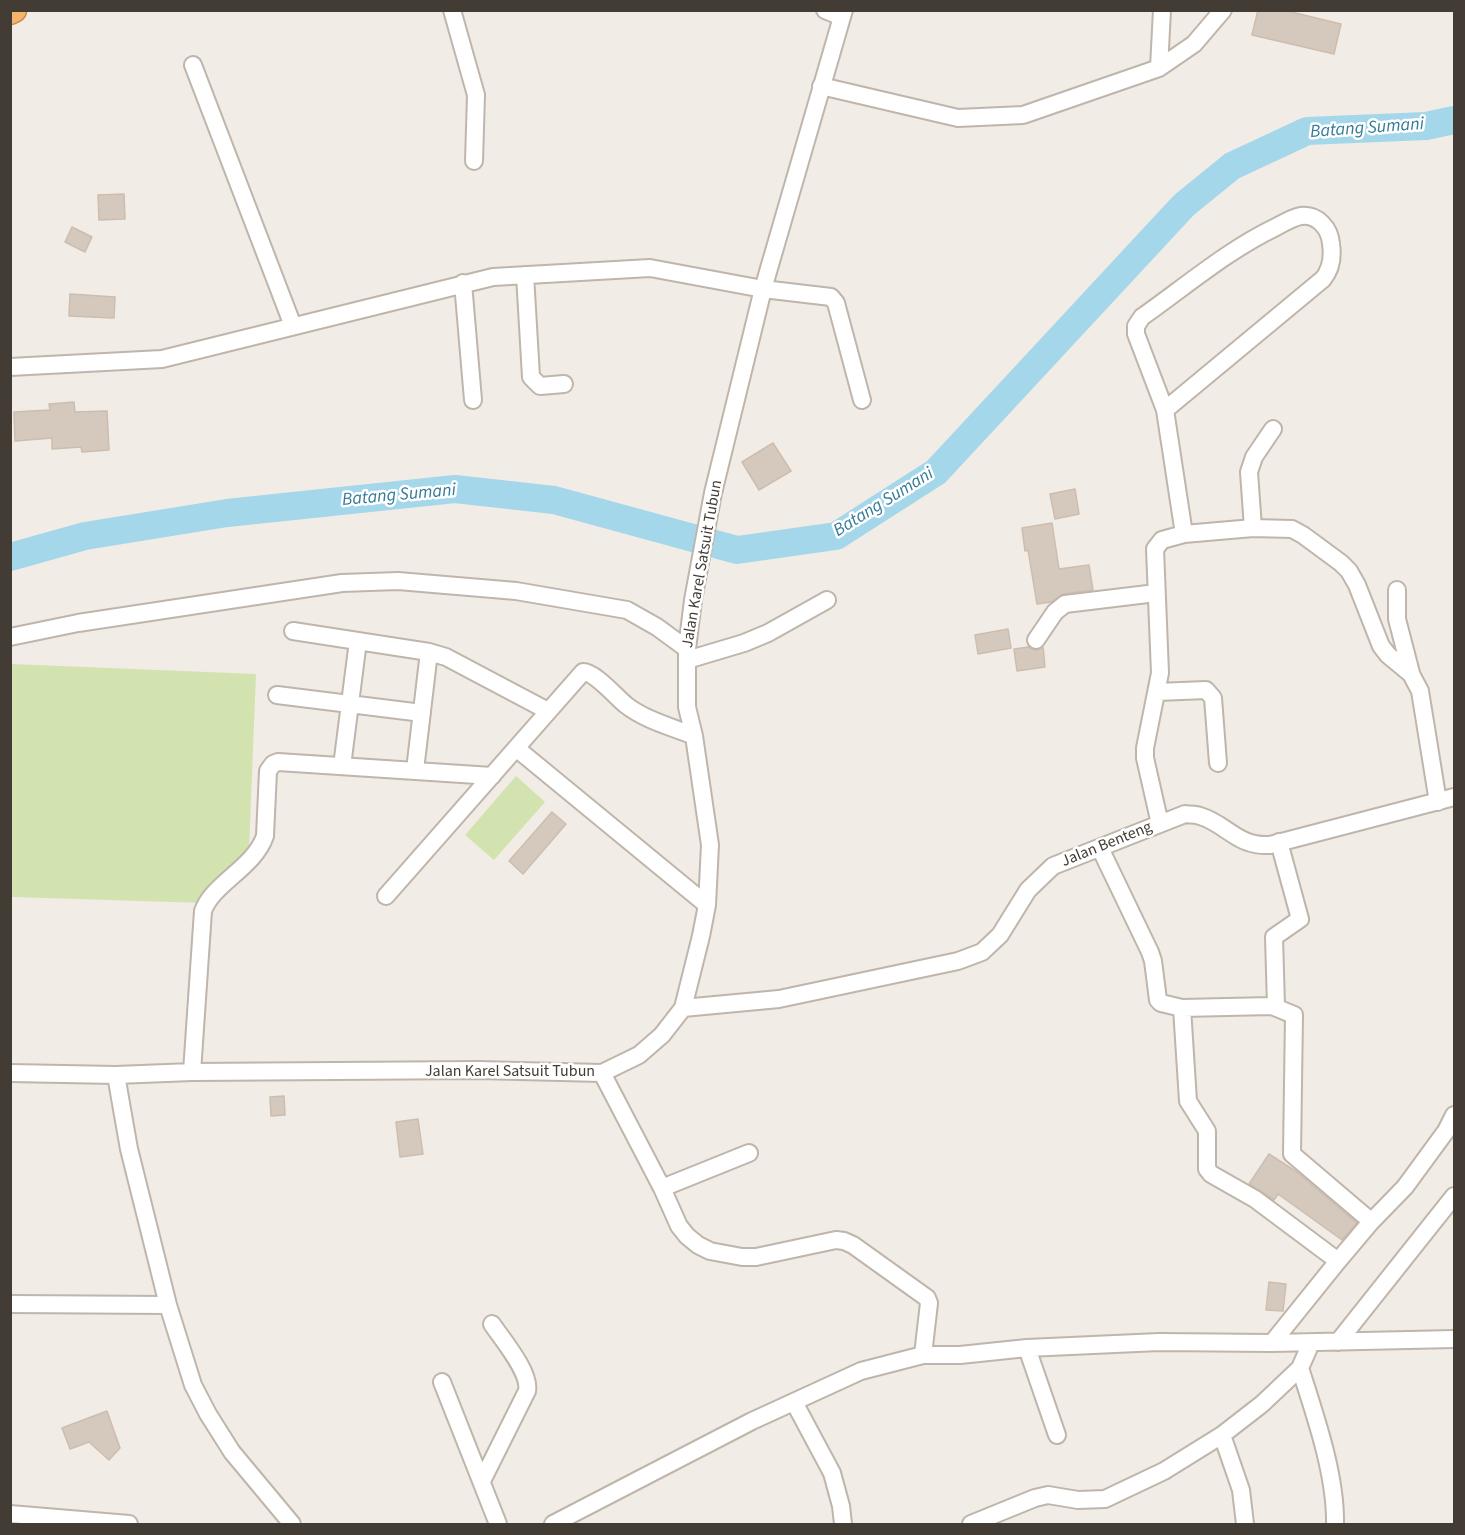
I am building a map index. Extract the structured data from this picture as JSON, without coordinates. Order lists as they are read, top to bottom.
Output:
{
  "streets": {
    "street": ["Jalan Karel Satsuit Tubun", "Jalan Benteng"]
  },
  "crossings": [
    ["Jalan Karel Satsuit Tubun", "Jalan Benteng"]
  ],
  "water": ["Batang Sumani"]
}
